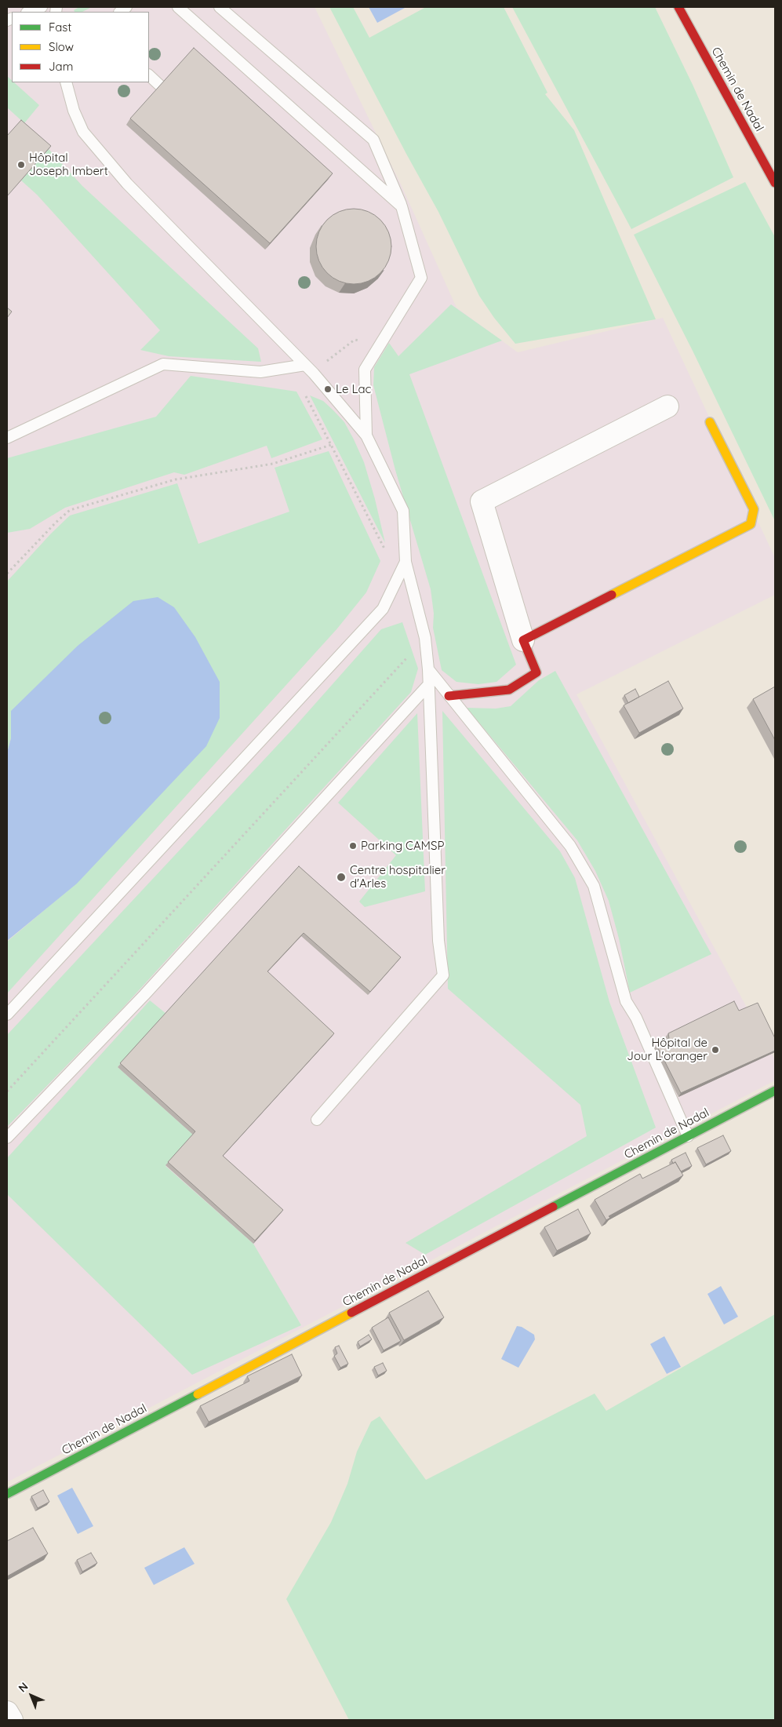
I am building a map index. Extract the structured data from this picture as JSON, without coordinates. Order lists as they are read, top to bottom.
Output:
{
  "streets": {
    "street": ["Chemin de Nadal"]
  },
  "places": [
    "Hôpital Joseph Imbert",
    "Le Lac",
    "Parking CAMSP",
    "Centre hospitalier d'Arles",
    "Hôpital de Jour L'oranger"
  ],
  "legend": ["Fast", "Slow", "Jam"],
  "north": "top left"
}
